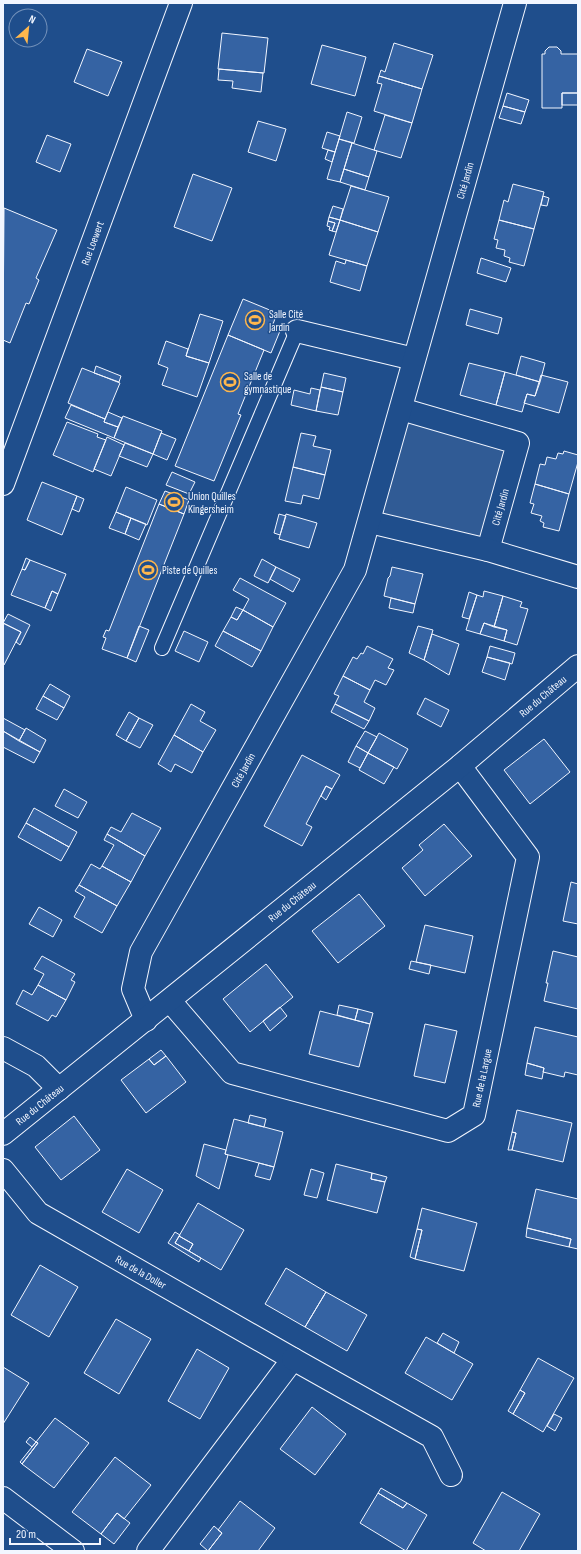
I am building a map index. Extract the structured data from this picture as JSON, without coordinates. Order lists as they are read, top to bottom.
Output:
{
  "streets": {
    "street": [
      "Cité Jardin",
      "Rue Loewert",
      "Rue du Château",
      "Rue de la Largue",
      "Rue de la Doller"
    ]
  },
  "crossings": [
    ["Cité Jardin", "Rue du Château"],
    ["Rue du Château", "Rue de la Largue"]
  ],
  "places": {
    "sports": [
      "Salle Cité Jardin",
      "Salle de gymnastique",
      "Union Quilles Kingersheim",
      "Piste de Quilles"
    ]
  },
  "scale_bar": "20 m",
  "north": "top right"
}
